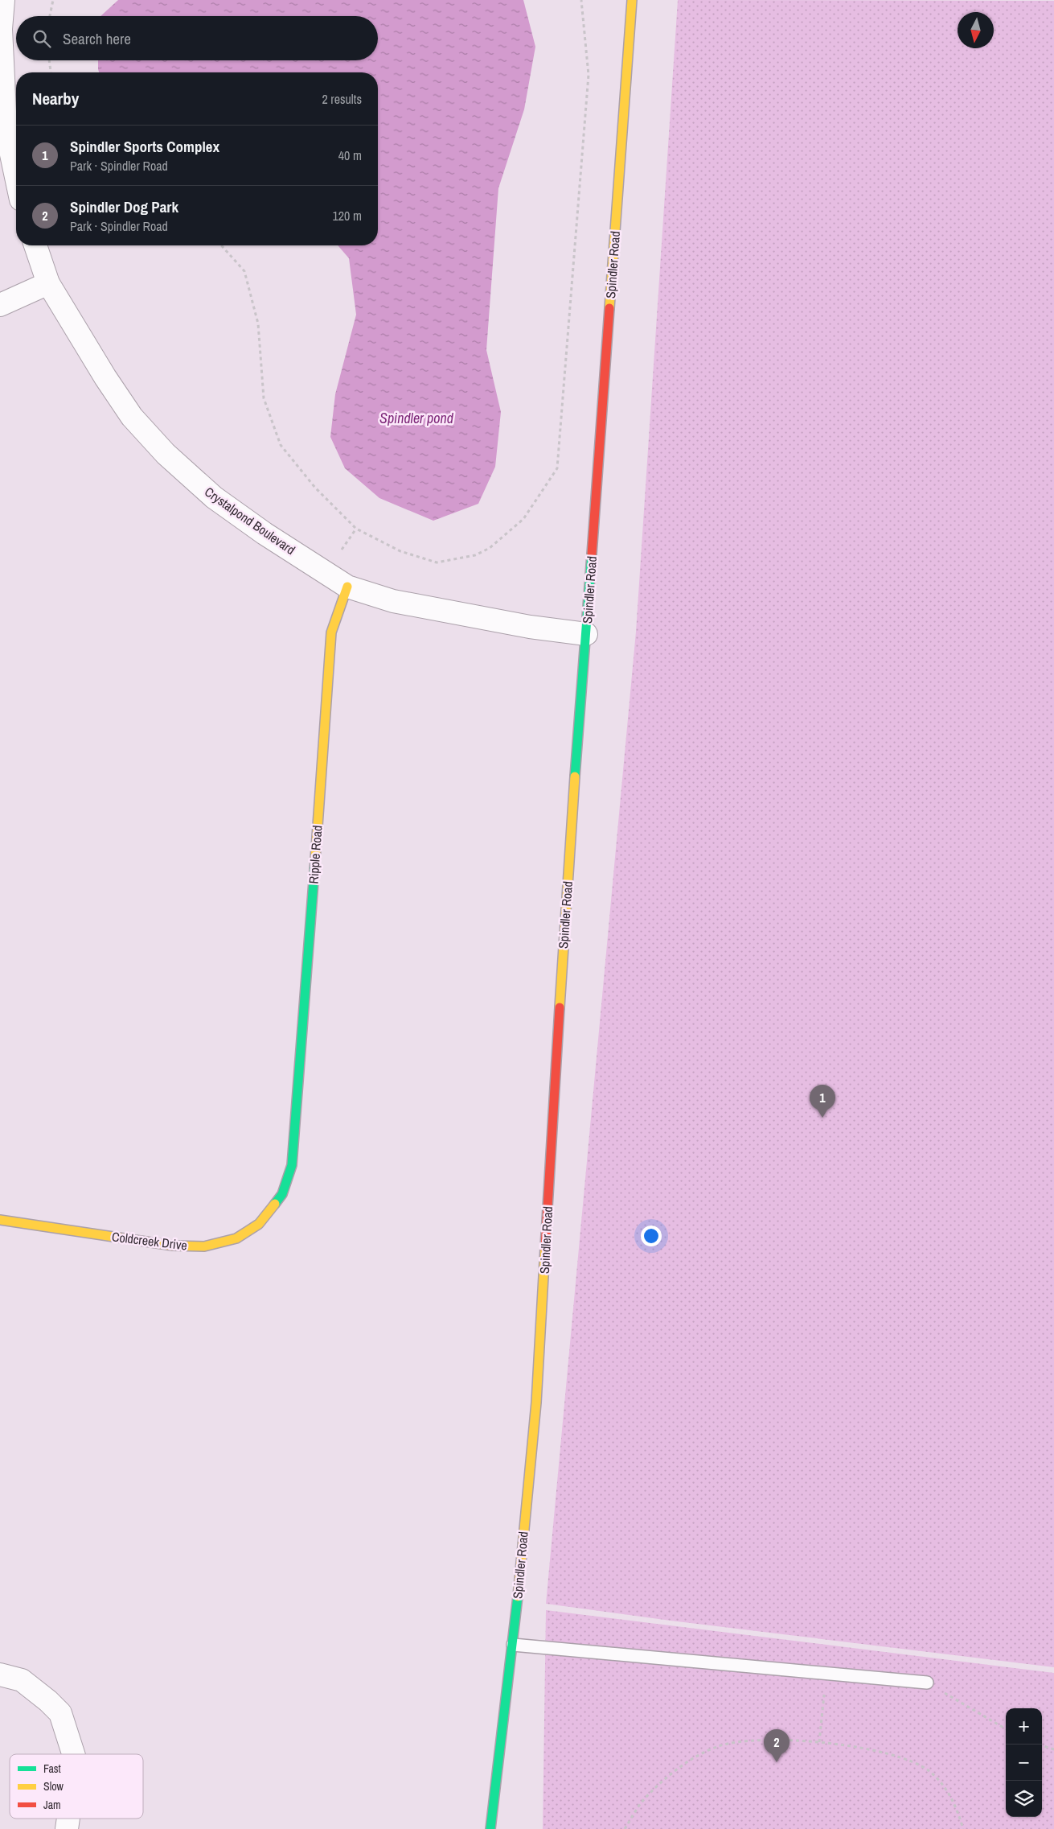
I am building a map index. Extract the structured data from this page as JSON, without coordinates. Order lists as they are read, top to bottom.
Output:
{
  "streets": {
    "street": [
      "Spindler Road",
      "Crystalpond Boulevard",
      "Ripple Road",
      "Coldcreek Drive"
    ]
  },
  "crossings": [
    ["Spindler Road", "Crystalpond Boulevard"],
    ["Crystalpond Boulevard", "Ripple Road"],
    ["Ripple Road", "Coldcreek Drive"]
  ],
  "water": ["Spindler pond"],
  "legend": ["Fast", "Slow", "Jam"],
  "north": "bottom",
  "page": {
    "search": "Search here",
    "heading": ["Nearby", "2 results"],
    "list": [
      {
        "mark": "1",
        "name": "Spindler Sports Complex",
        "note": "Park · Spindler Road",
        "value": "40 m"
      },
      {
        "mark": "2",
        "name": "Spindler Dog Park",
        "note": "Park · Spindler Road",
        "value": "120 m"
      }
    ],
    "pins": ["1", "2"],
    "map_buttons": ["+", "−"]
  }
}
